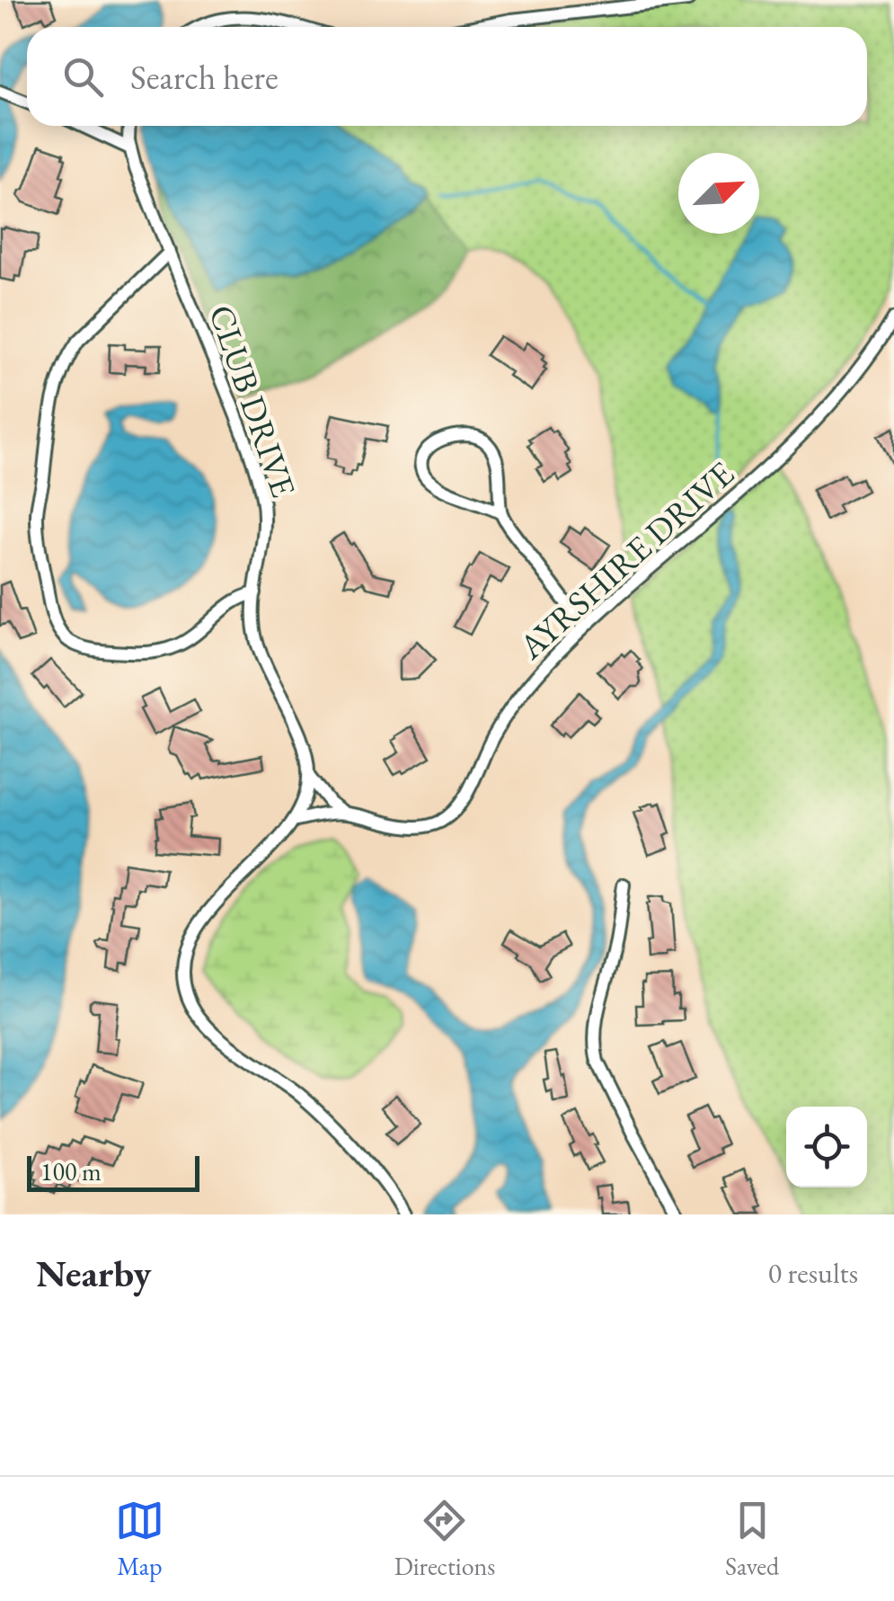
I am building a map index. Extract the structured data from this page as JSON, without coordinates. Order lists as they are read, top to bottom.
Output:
{
  "streets": {
    "street": ["CLUB DRIVE", "AYRSHIRE DRIVE"]
  },
  "scale_bar": "100 m",
  "north": "top right",
  "page": {
    "search": "Search here",
    "scale": "100 m",
    "heading": ["Nearby", "0 results"],
    "nav": ["Map", "Directions", "Saved"]
  }
}
